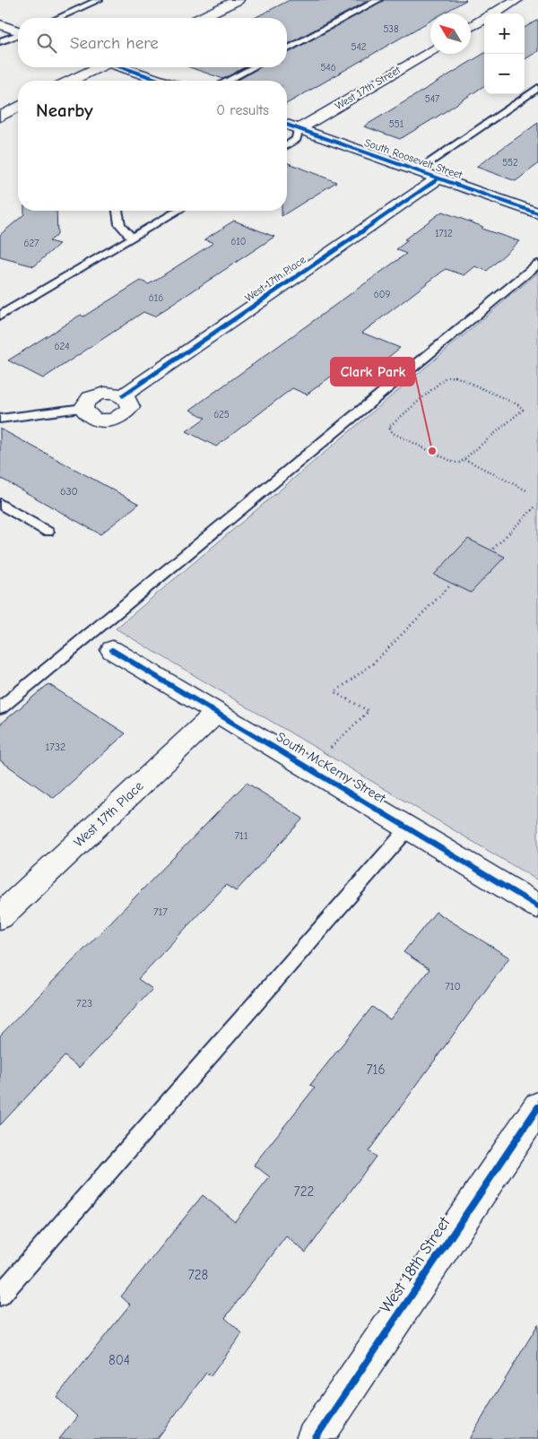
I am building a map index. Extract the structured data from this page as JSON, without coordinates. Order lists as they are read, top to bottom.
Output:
{
  "streets": {
    "street": [
      "West 17th Street",
      "South Roosevelt Street",
      "West 17th Place",
      "South McKemy Street",
      "West 18th Street"
    ]
  },
  "crossings": [
    ["West 17th Street", "South Roosevelt Street"],
    ["South Roosevelt Street", "West 17th Place"],
    ["West 17th Place", "South McKemy Street"]
  ],
  "places": ["Clark Park"],
  "house_numbers": [
    "538",
    "542",
    "546",
    "547",
    "551",
    "552",
    "1712",
    "610",
    "627",
    "609",
    "616",
    "624",
    "625",
    "630",
    "1732",
    "711",
    "717",
    "710",
    "723",
    "716",
    "722",
    "728",
    "804"
  ],
  "north": "top left",
  "page": {
    "map_buttons": ["+", "−"],
    "search": "Search here",
    "heading": ["Nearby", "0 results"]
  }
}
